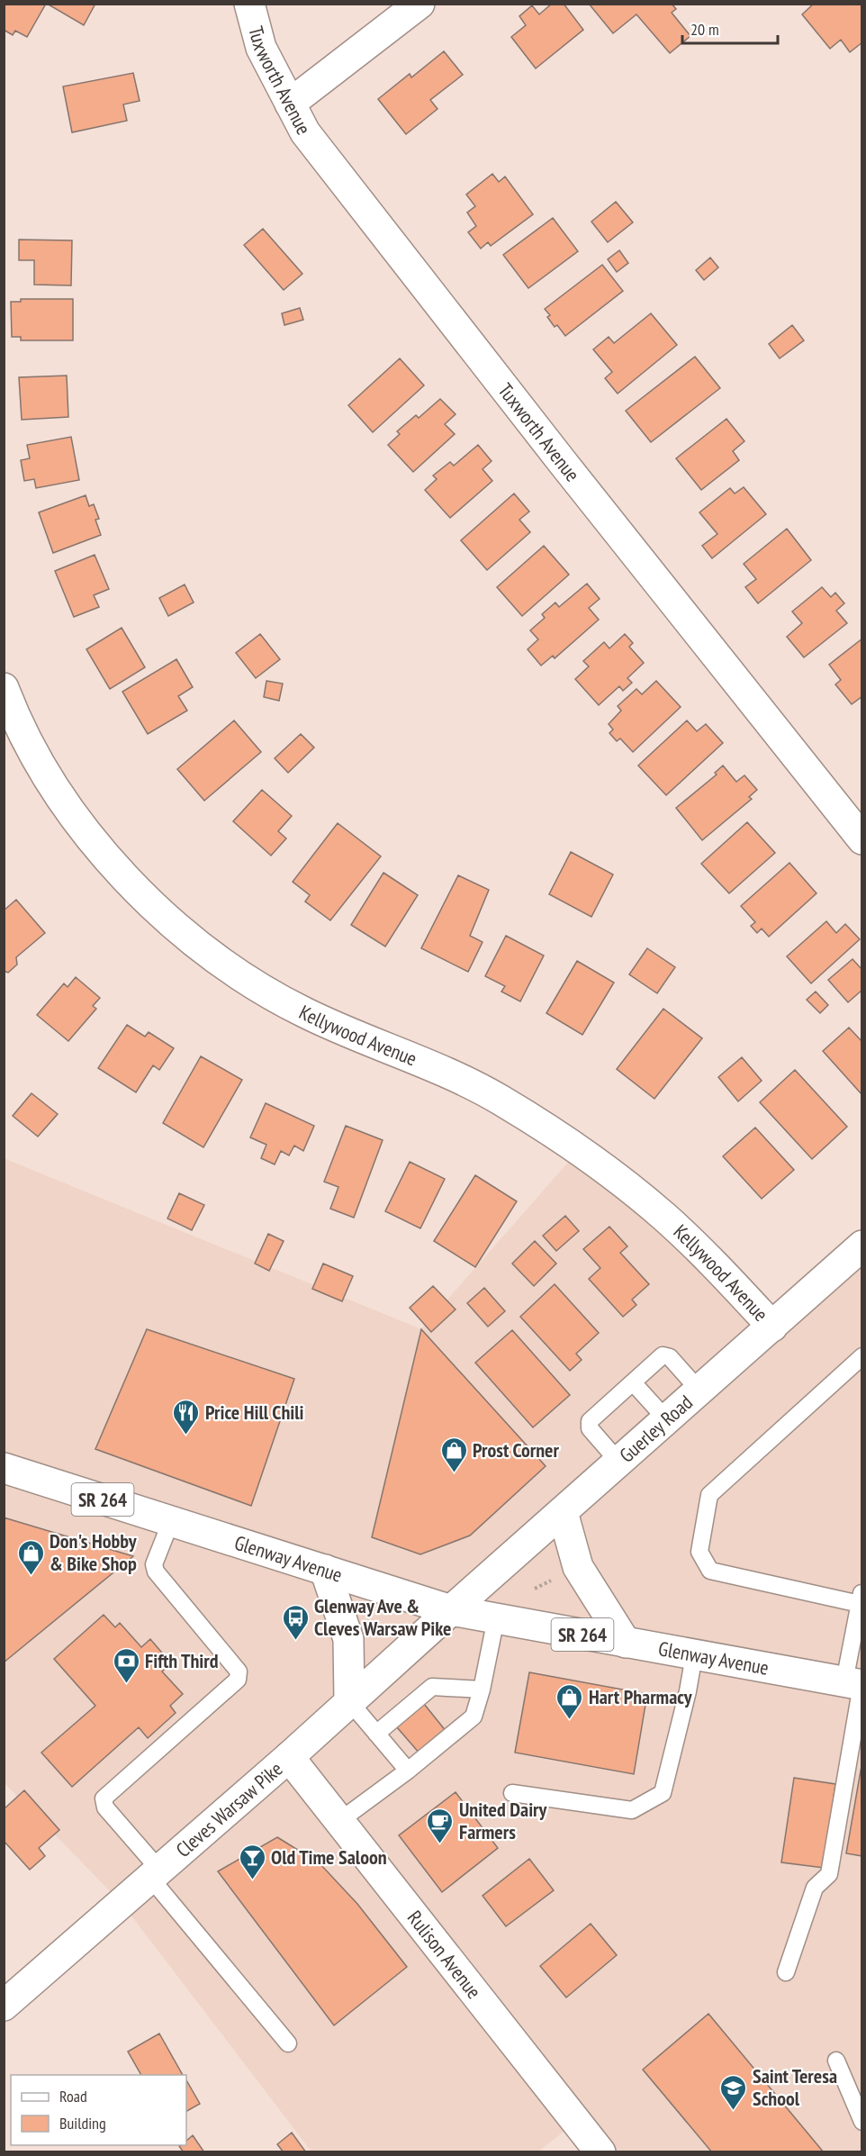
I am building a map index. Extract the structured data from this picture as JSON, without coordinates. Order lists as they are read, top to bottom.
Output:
{
  "streets": {
    "street": [
      "Tuxworth Avenue",
      "Kellywood Avenue",
      "Guerley Road",
      "SR 264",
      "Glenway Avenue",
      "Cleves Warsaw Pike",
      "Rulison Avenue"
    ]
  },
  "crossings": [
    ["Kellywood Avenue", "Guerley Road"],
    ["Guerley Road", "Glenway Avenue"],
    ["Guerley Road", "Cleves Warsaw Pike"],
    ["Glenway Avenue", "Cleves Warsaw Pike"],
    ["Cleves Warsaw Pike", "Rulison Avenue"]
  ],
  "places": {
    "restaurant": ["Price Hill Chili"],
    "shop": ["Prost Corner", "Don's Hobby & Bike Shop", "Hart Pharmacy"],
    "bus stop": ["Glenway Ave & Cleves Warsaw Pike"],
    "bank": ["Fifth Third"],
    "cafe": ["United Dairy Farmers"],
    "bar": ["Old Time Saloon"],
    "school or university": ["Saint Teresa School"]
  },
  "legend": ["Road", "Building"],
  "scale_bar": "20 m"
}
